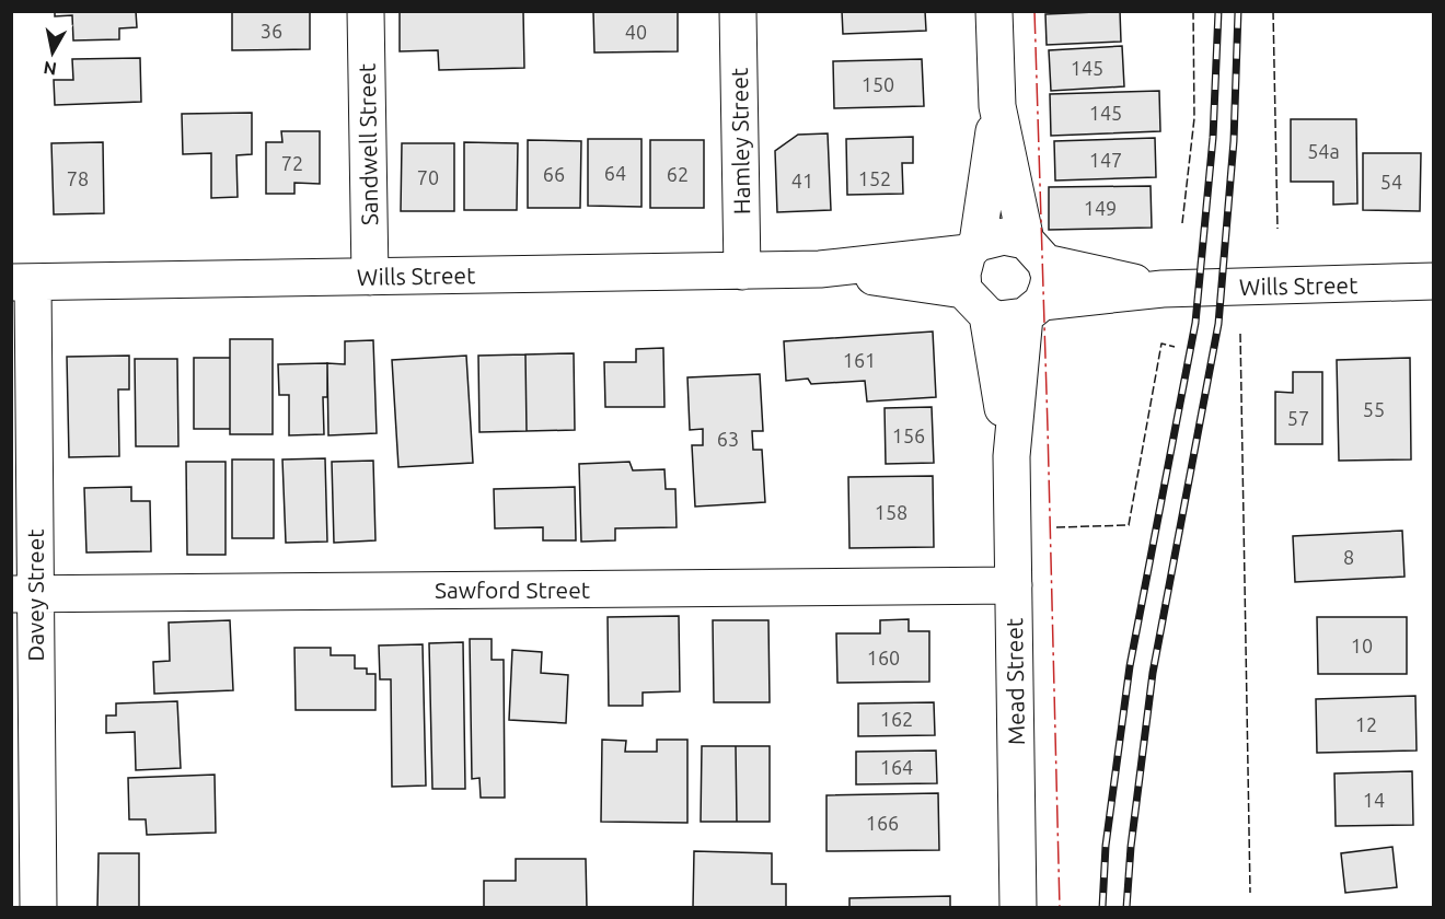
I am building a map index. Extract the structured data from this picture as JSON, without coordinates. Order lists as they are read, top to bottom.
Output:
{
  "streets": {
    "street": [
      "Hamley Street",
      "Sandwell Street",
      "Wills Street",
      "Sawford Street",
      "Davey Street",
      "Mead Street"
    ]
  },
  "crossings": [
    ["Hamley Street", "Wills Street"],
    ["Sandwell Street", "Wills Street"],
    ["Wills Street", "Davey Street"],
    ["Wills Street", "Mead Street"],
    ["Sawford Street", "Davey Street"],
    ["Sawford Street", "Mead Street"]
  ],
  "house_numbers": [
    "36",
    "40",
    "145",
    "150",
    "145",
    "54a",
    "147",
    "72",
    "64",
    "66",
    "62",
    "70",
    "78",
    "152",
    "41",
    "54",
    "149",
    "161",
    "55",
    "57",
    "156",
    "63",
    "158",
    "8",
    "10",
    "160",
    "162",
    "12",
    "164",
    "14",
    "166"
  ],
  "north": "bottom"
}
